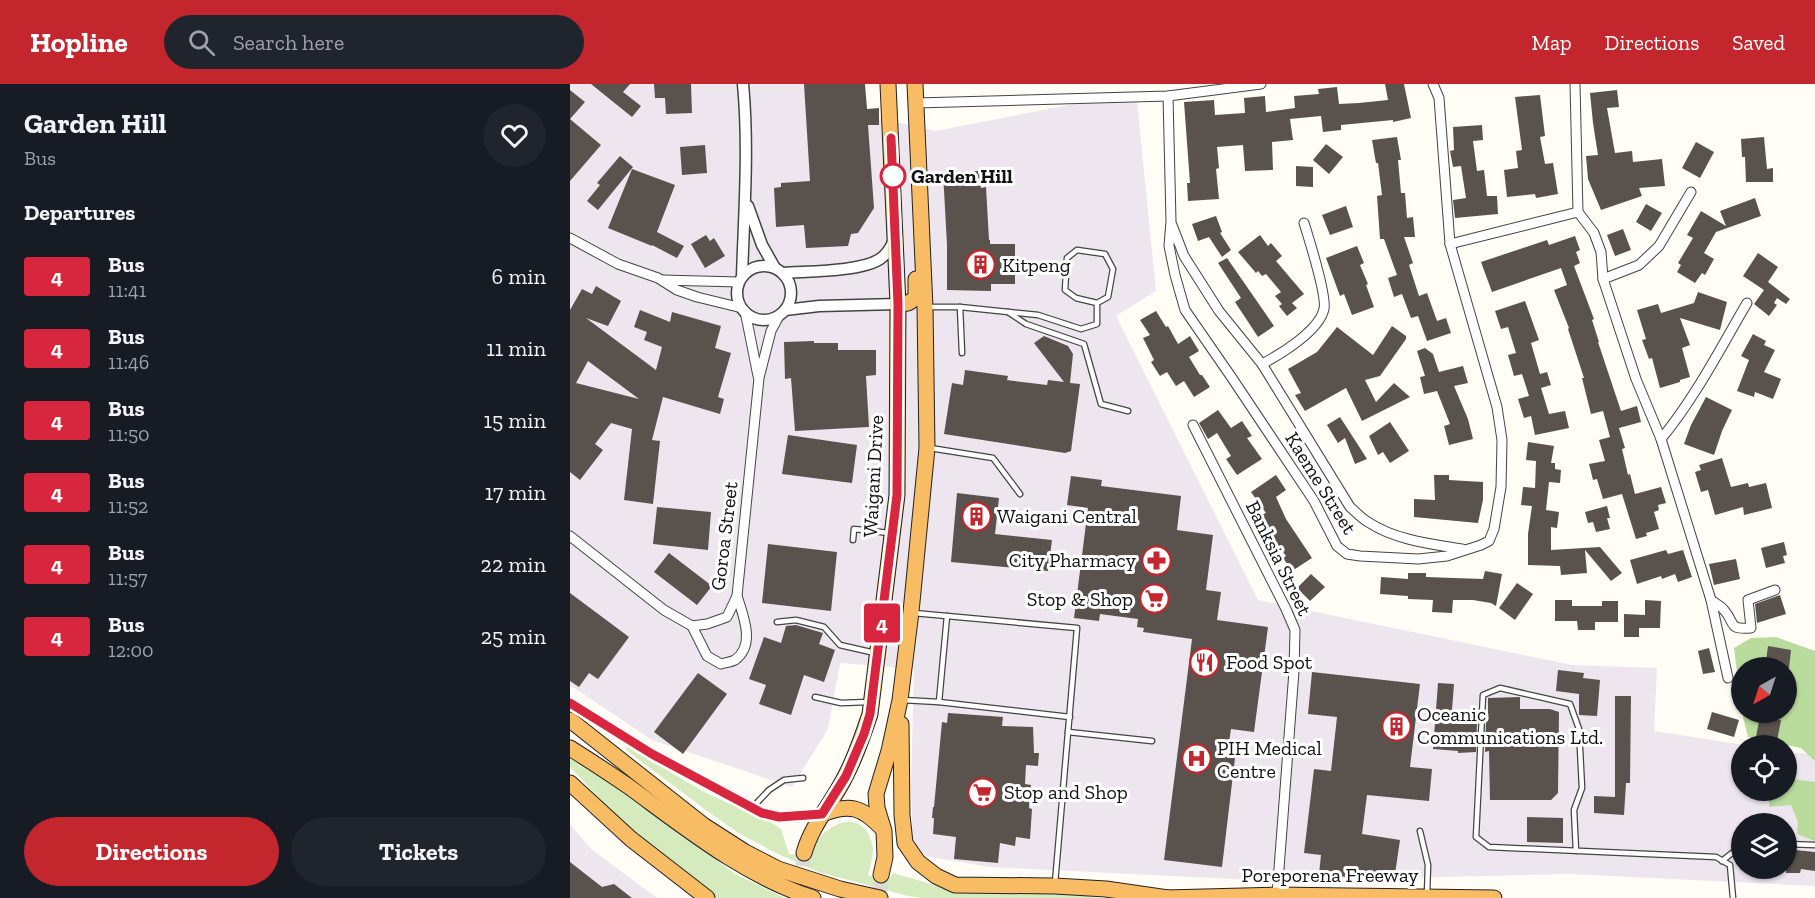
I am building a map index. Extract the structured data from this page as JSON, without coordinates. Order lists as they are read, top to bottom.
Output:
{
  "streets": {
    "highway": ["Waigani Drive", "Poreporena Freeway"],
    "street": ["Kaeme Street", "Goroa Street", "Banksia Street"]
  },
  "crossings": [
    ["Banksia Street", "Poreporena Freeway"]
  ],
  "places": {
    "other": ["Garden Hill"],
    "building": ["Kitpeng", "Waigani Central", "Oceanic Communications Ltd."],
    "pharmacy": ["City Pharmacy"],
    "supermarket": ["Stop & Shop", "Stop and Shop"],
    "restaurant": ["Food Spot"],
    "hospital": ["PIH Medical Centre"]
  },
  "lines": ["bus line 4"],
  "north": "bottom left",
  "page": {
    "header": "Hopline",
    "search": "Search here",
    "nav": ["Map", "Directions", "Saved"],
    "heading": [
      ["Garden Hill", "Bus"],
      "Departures"
    ],
    "on_map": "4",
    "list": [
      {
        "mark": "4",
        "name": "Bus",
        "note": "11:41",
        "value": "6 min"
      },
      {
        "mark": "4",
        "name": "Bus",
        "note": "11:46",
        "value": "11 min"
      },
      {
        "mark": "4",
        "name": "Bus",
        "note": "11:50",
        "value": "15 min"
      },
      {
        "mark": "4",
        "name": "Bus",
        "note": "11:52",
        "value": "17 min"
      },
      {
        "mark": "4",
        "name": "Bus",
        "note": "11:57",
        "value": "22 min"
      },
      {
        "mark": "4",
        "name": "Bus",
        "note": "12:00",
        "value": "25 min"
      }
    ],
    "buttons": ["Directions", "Tickets"]
  }
}
